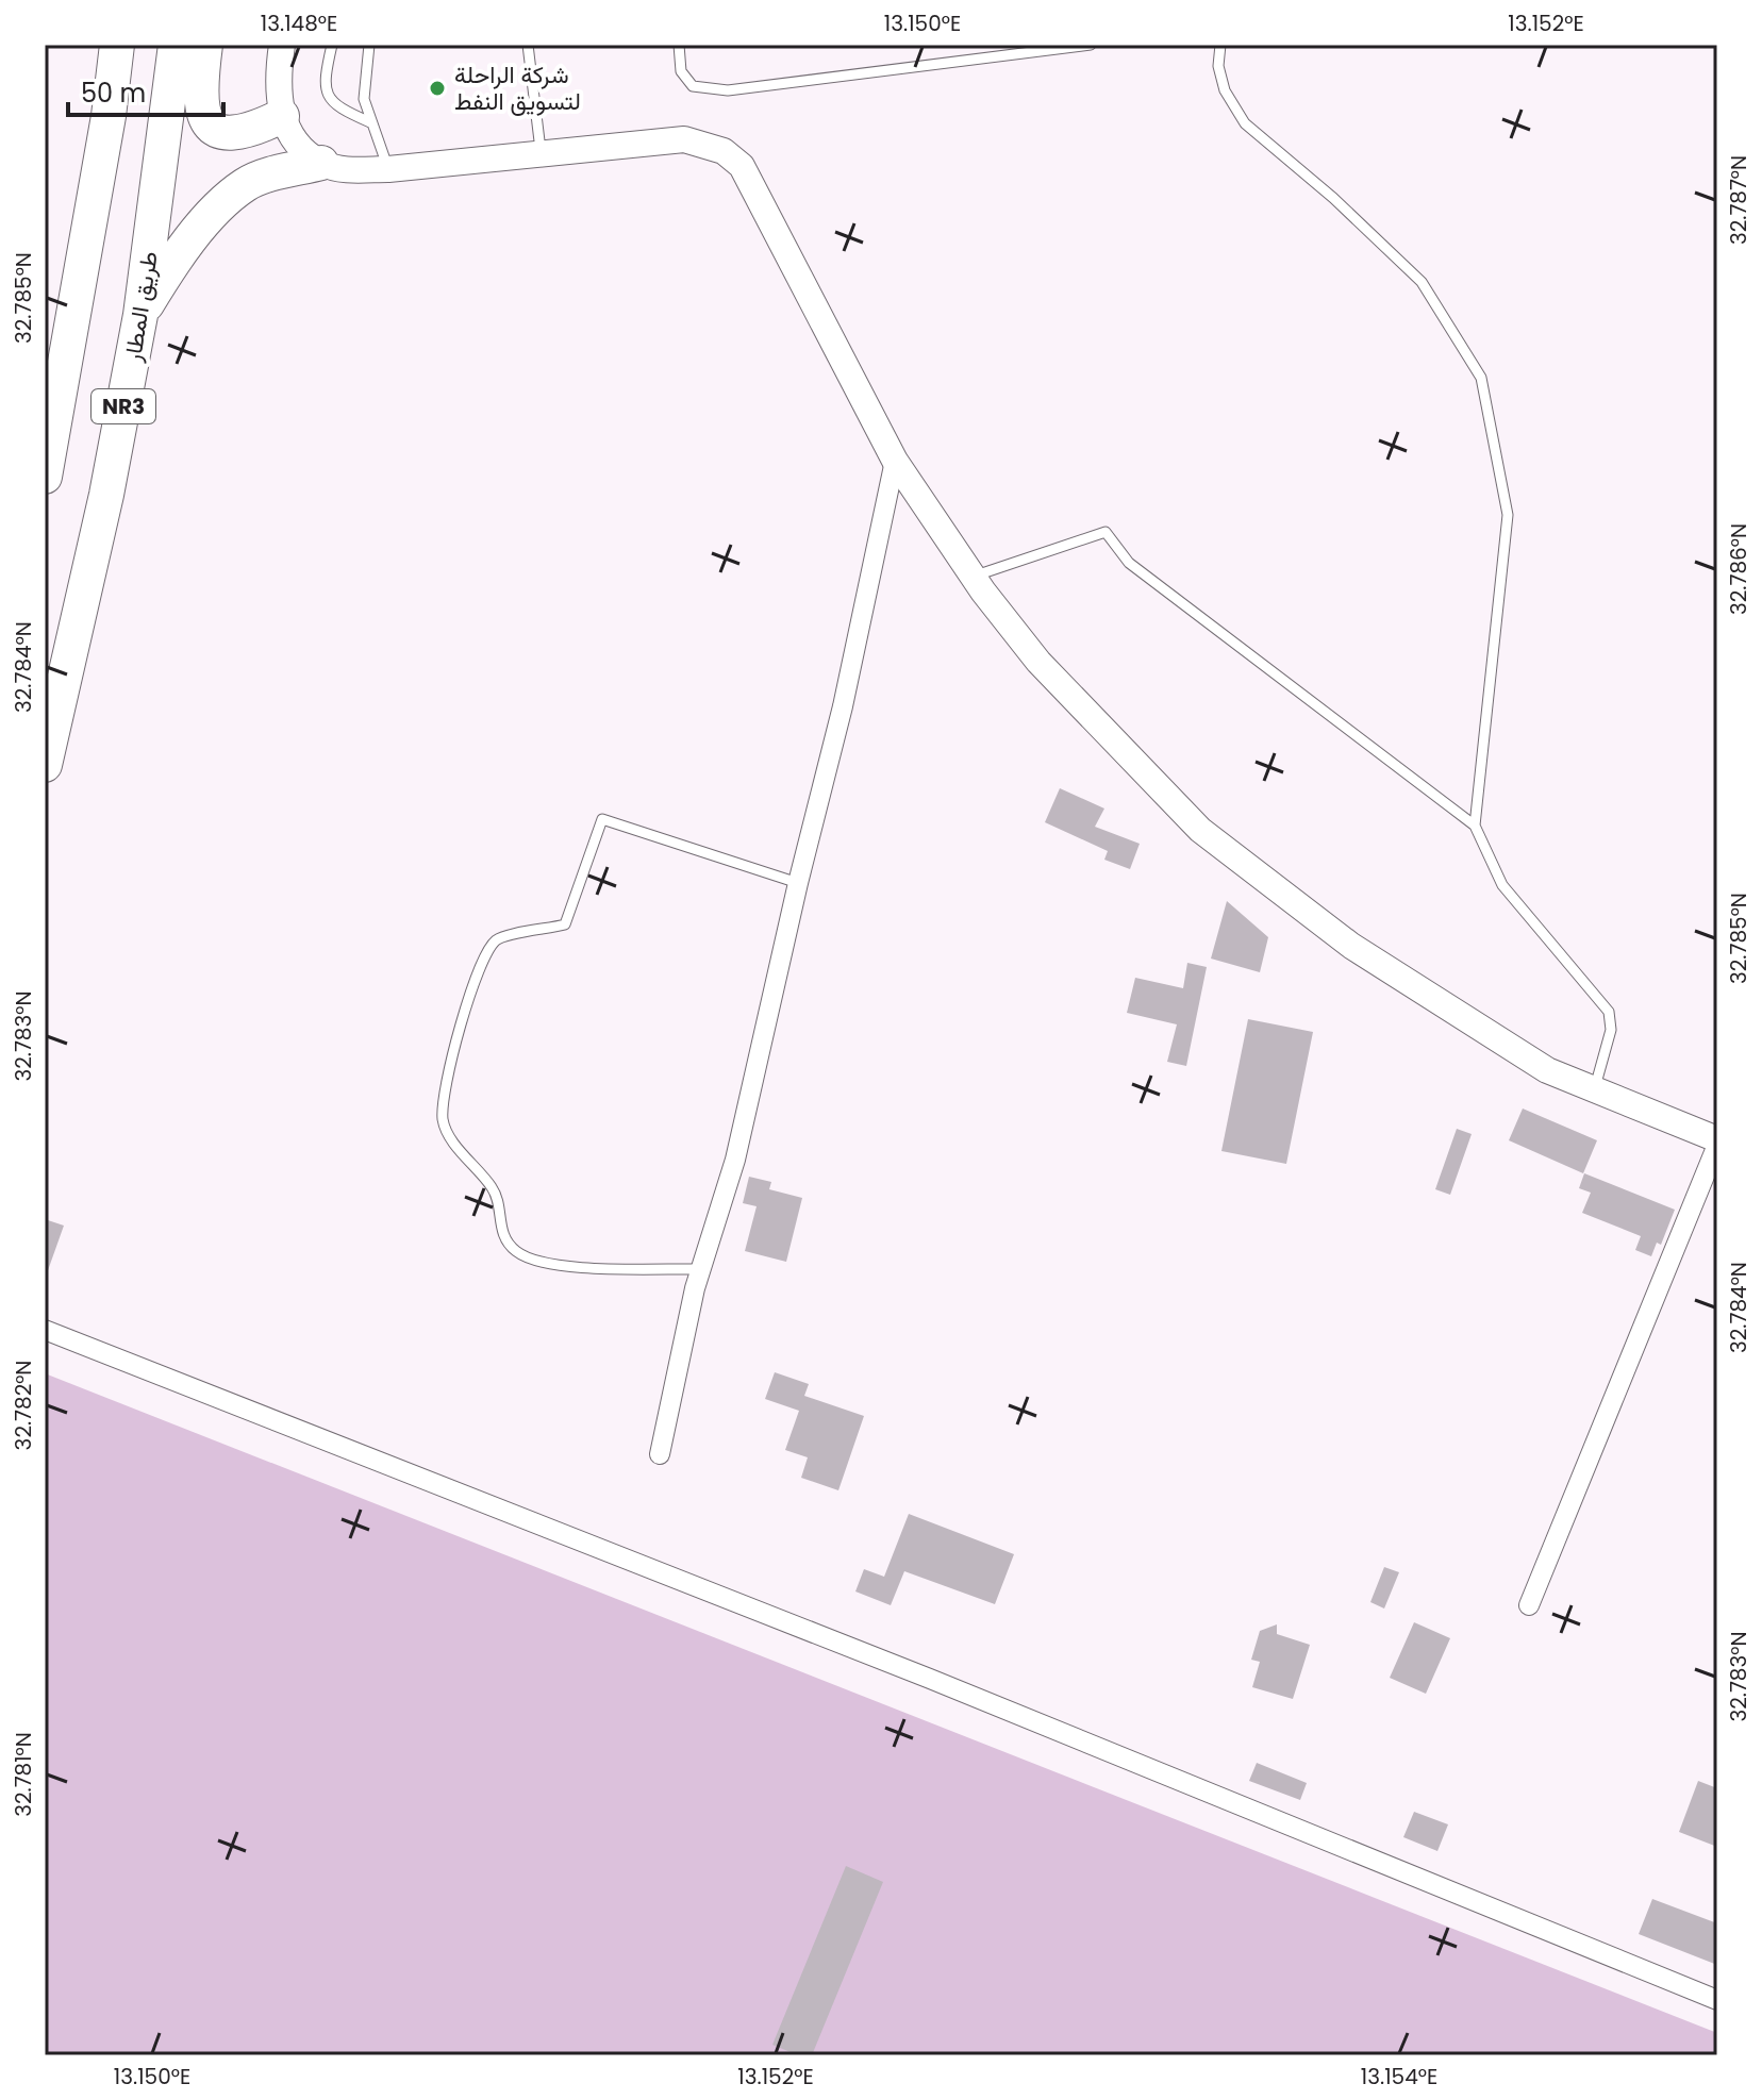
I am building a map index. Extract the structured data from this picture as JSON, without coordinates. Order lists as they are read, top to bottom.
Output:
{
  "streets": {
    "highway": ["طريق المطار", "NR3"]
  },
  "places": ["شركة الراحلة لتسويق النفط"],
  "scale_bar": "50 m",
  "coordinates": [
    "13.148°E",
    "13.150°E",
    "13.152°E",
    "32.787°N",
    "32.785°N",
    "32.786°N",
    "32.784°N",
    "32.783°N",
    "32.782°N",
    "32.781°N",
    "13.154°E"
  ]
}
